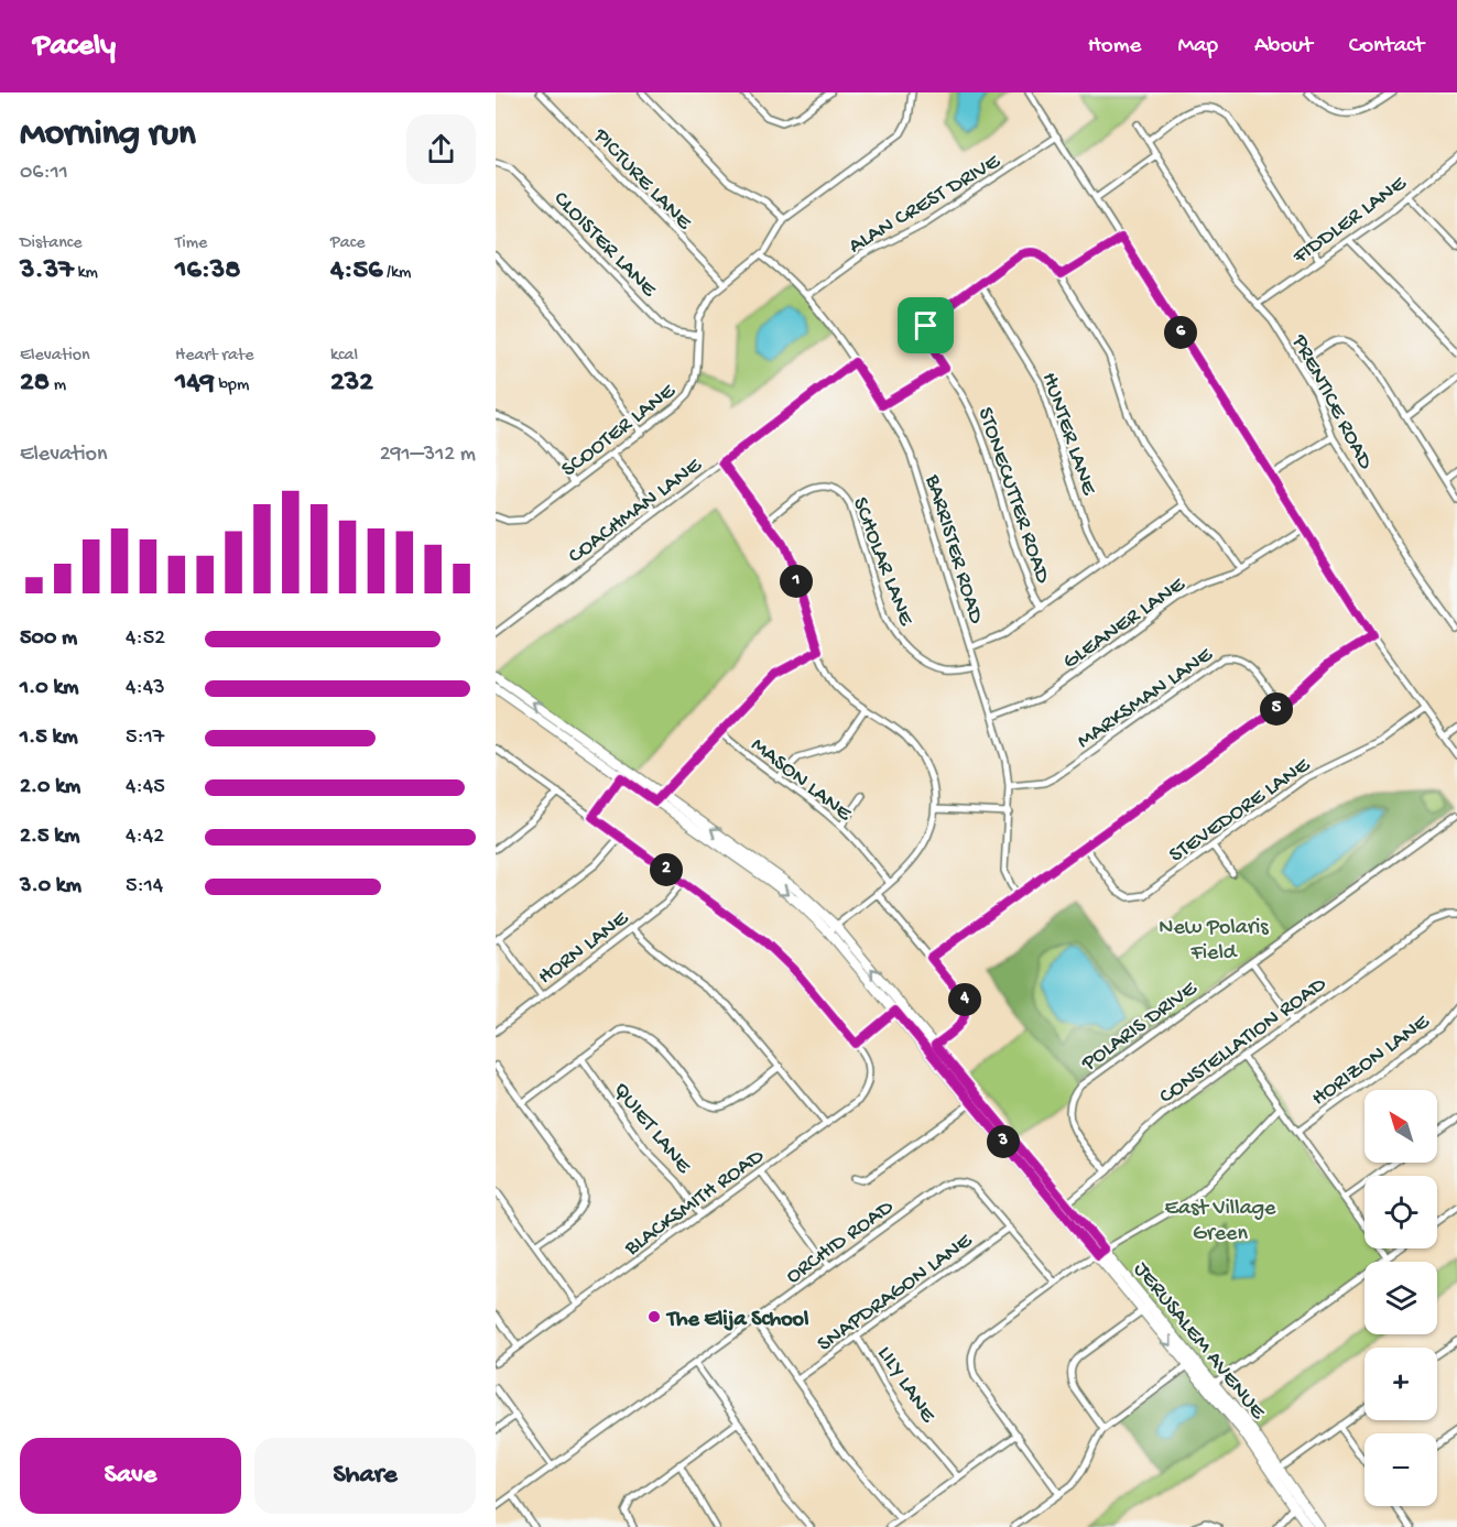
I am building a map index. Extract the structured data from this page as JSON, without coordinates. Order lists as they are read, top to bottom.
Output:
{
  "streets": {
    "main road": ["JERUSALEM AVENUE"],
    "street": [
      "PICTURE LANE",
      "ALAN CREST DRIVE",
      "FIDDLER LANE",
      "CLOISTER LANE",
      "PRENTICE ROAD",
      "SCOOTER LANE",
      "HUNTER LANE",
      "STONECUTTER ROAD",
      "COACHMAN LANE",
      "BARRISTER ROAD",
      "SCHOLAR LANE",
      "GLEANER LANE",
      "MARKSMAN LANE",
      "MASON LANE",
      "STEVEDORE LANE",
      "HORN LANE",
      "POLARIS DRIVE",
      "CONSTELLATION ROAD",
      "HORIZON LANE",
      "QUIET LANE",
      "BLACKSMITH ROAD",
      "ORCHID ROAD",
      "SNAPDRAGON LANE",
      "LILY LANE"
    ]
  },
  "crossings": [
    ["PICTURE LANE", "SCOOTER LANE"],
    ["ALAN CREST DRIVE", "BARRISTER ROAD"],
    ["FIDDLER LANE", "PRENTICE ROAD"],
    ["CLOISTER LANE", "SCOOTER LANE"],
    ["SCOOTER LANE", "BARRISTER ROAD"],
    ["HUNTER LANE", "STONECUTTER ROAD"],
    ["STONECUTTER ROAD", "GLEANER LANE"],
    ["COACHMAN LANE", "BARRISTER ROAD"],
    ["BARRISTER ROAD", "SCHOLAR LANE"],
    ["BARRISTER ROAD", "GLEANER LANE"],
    ["BARRISTER ROAD", "MARKSMAN LANE"],
    ["HORN LANE", "BLACKSMITH ROAD"],
    ["POLARIS DRIVE", "CONSTELLATION ROAD"],
    ["CONSTELLATION ROAD", "JERUSALEM AVENUE"],
    ["QUIET LANE", "BLACKSMITH ROAD"],
    ["ORCHID ROAD", "SNAPDRAGON LANE"],
    ["SNAPDRAGON LANE", "LILY LANE"]
  ],
  "parks": ["New Polaris Field", "East Village Green"],
  "places": ["The Elija School"],
  "north": "top left",
  "page": {
    "header": "Pacely",
    "nav": [
      "Home",
      "Map",
      "About",
      "Contact"
    ],
    "heading": ["Morning run", "06:11"],
    "stats": [
      ["Distance", "3.37 km"],
      ["Time", "16:38"],
      ["Pace", "4:56 /km"],
      ["Elevation", "28 m"],
      ["Heart rate", "149 bpm"],
      ["kcal", "232"]
    ],
    "pins": [
      "6",
      "1",
      "5",
      "2",
      "4",
      "3"
    ],
    "chart": ["Elevation", "291–312 m"],
    "list": [
      {
        "name": "500 m",
        "note": "4:52"
      },
      {
        "name": "1.0 km",
        "note": "4:43"
      },
      {
        "name": "1.5 km",
        "note": "5:17"
      },
      {
        "name": "2.0 km",
        "note": "4:45"
      },
      {
        "name": "2.5 km",
        "note": "4:42"
      },
      {
        "name": "3.0 km",
        "note": "5:14"
      }
    ],
    "map_buttons": ["+", "−"],
    "buttons": ["Save", "Share"]
  }
}
